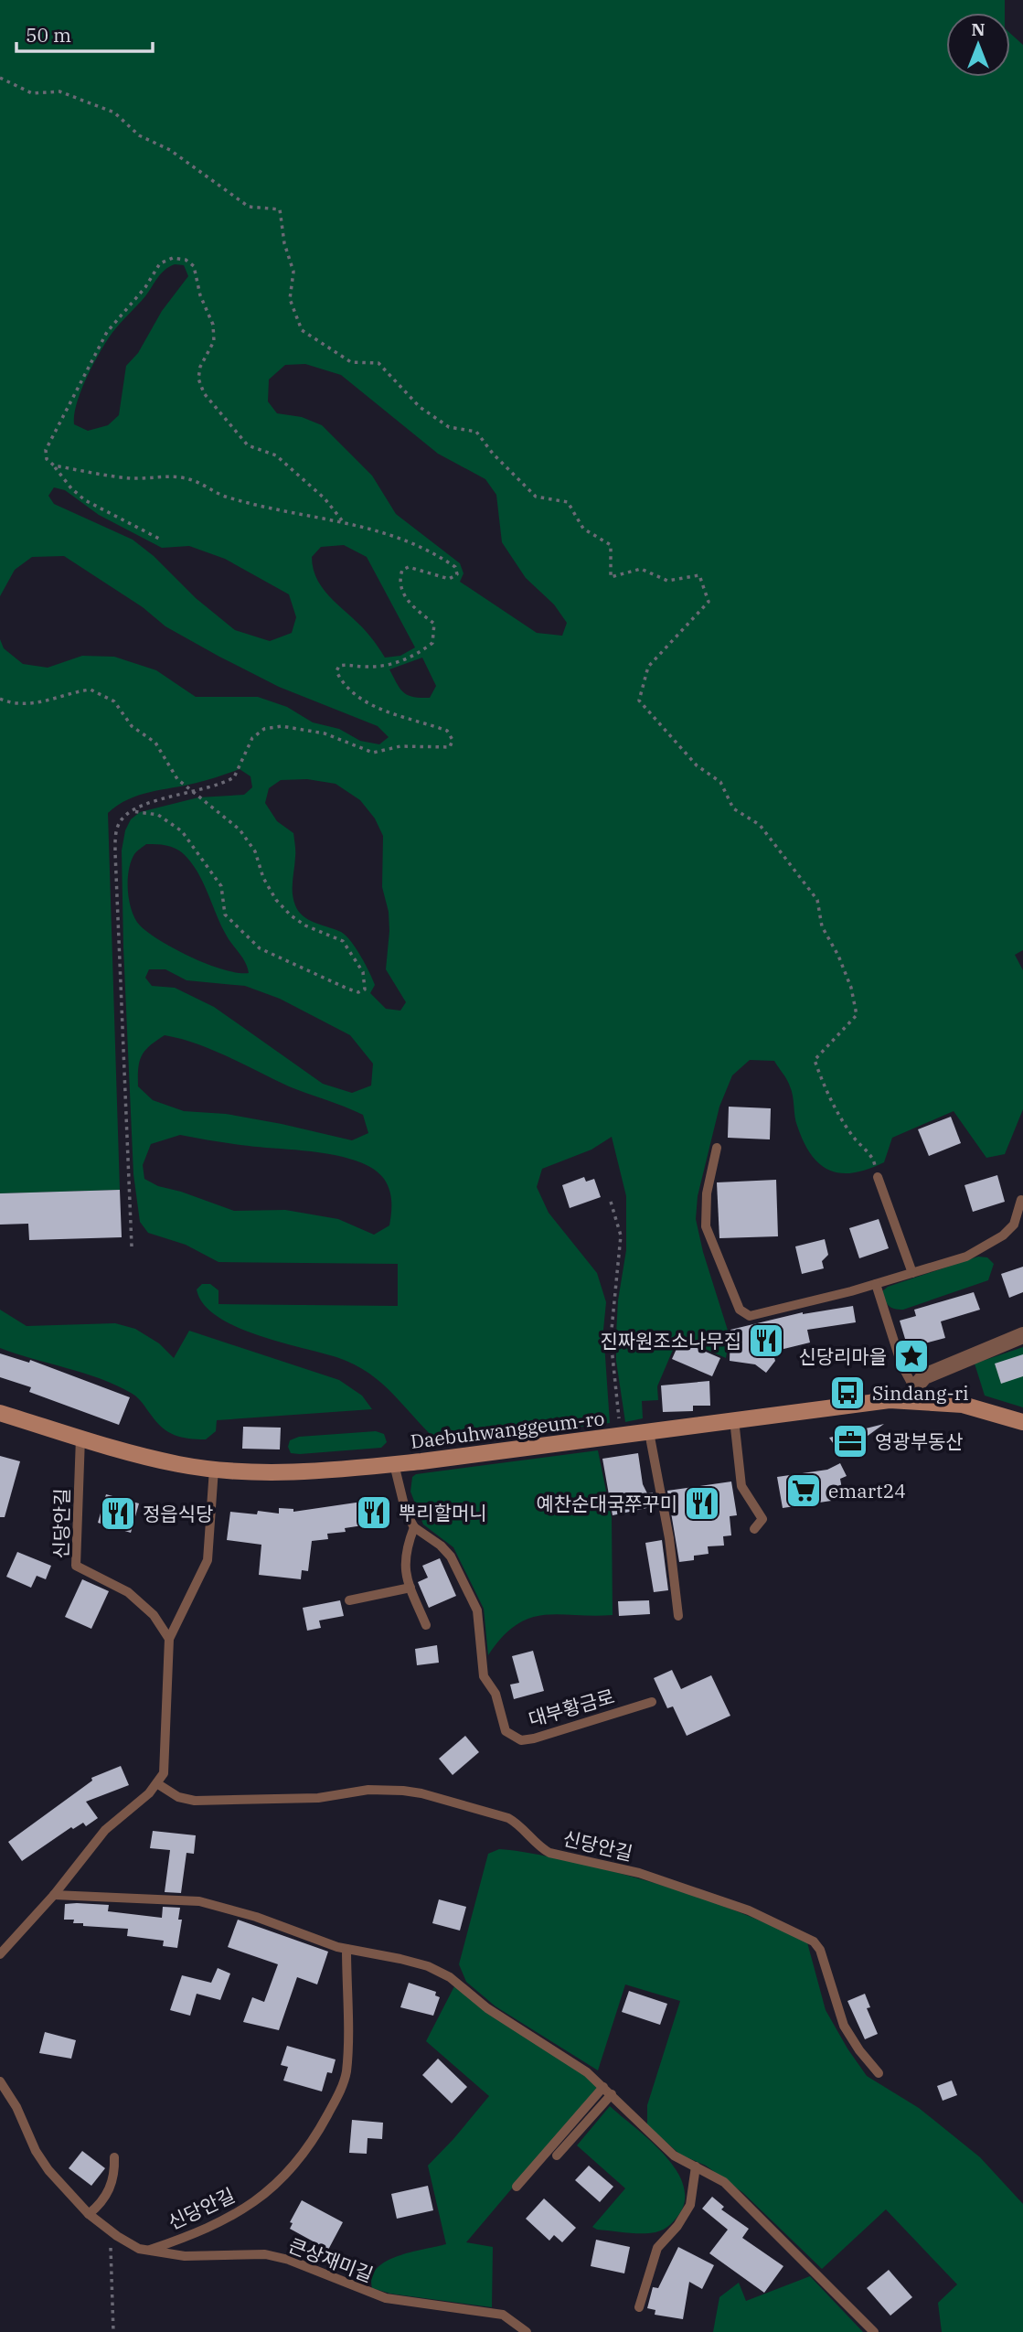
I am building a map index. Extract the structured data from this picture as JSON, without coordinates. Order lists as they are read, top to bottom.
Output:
{
  "streets": {
    "main road": ["Daebuhwanggeum-ro"],
    "lane": ["신당안길", "대부황금로", "큰상재미길"]
  },
  "crossings": [
    ["Daebuhwanggeum-ro", "신당안길"],
    ["신당안길", "큰상재미길"]
  ],
  "places": {
    "restaurant": [
      "진짜원조소나무집",
      "예찬순대국쭈꾸미",
      "뿌리할머니",
      "정읍식당"
    ],
    "place": ["신당리마을"],
    "bus stop": ["Sindang-ri"],
    "office": ["영광부동산"],
    "supermarket": ["emart24"]
  },
  "scale_bar": "50 m",
  "north": "top"
}
